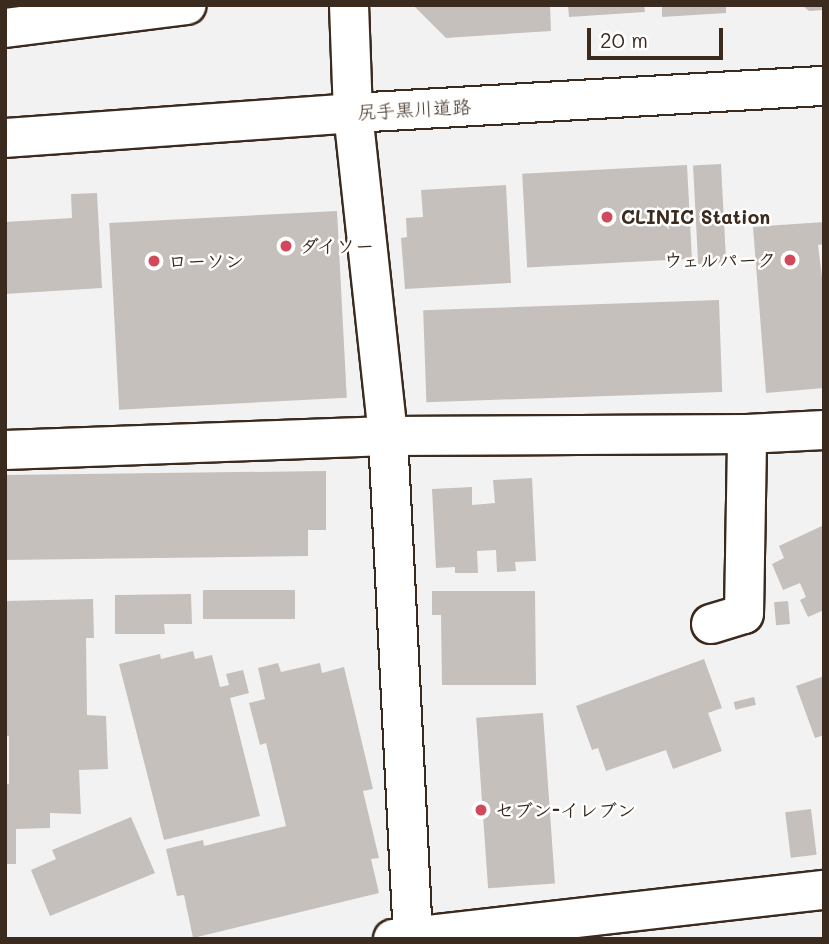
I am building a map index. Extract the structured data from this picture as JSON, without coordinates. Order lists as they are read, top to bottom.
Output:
{
  "streets": {
    "street": ["尻手黒川道路"]
  },
  "places": [
    "CLINIC Station",
    "ダイソー",
    "ウェルパーク",
    "ローソン",
    "セブン-イレブン"
  ],
  "scale_bar": "20 m"
}
